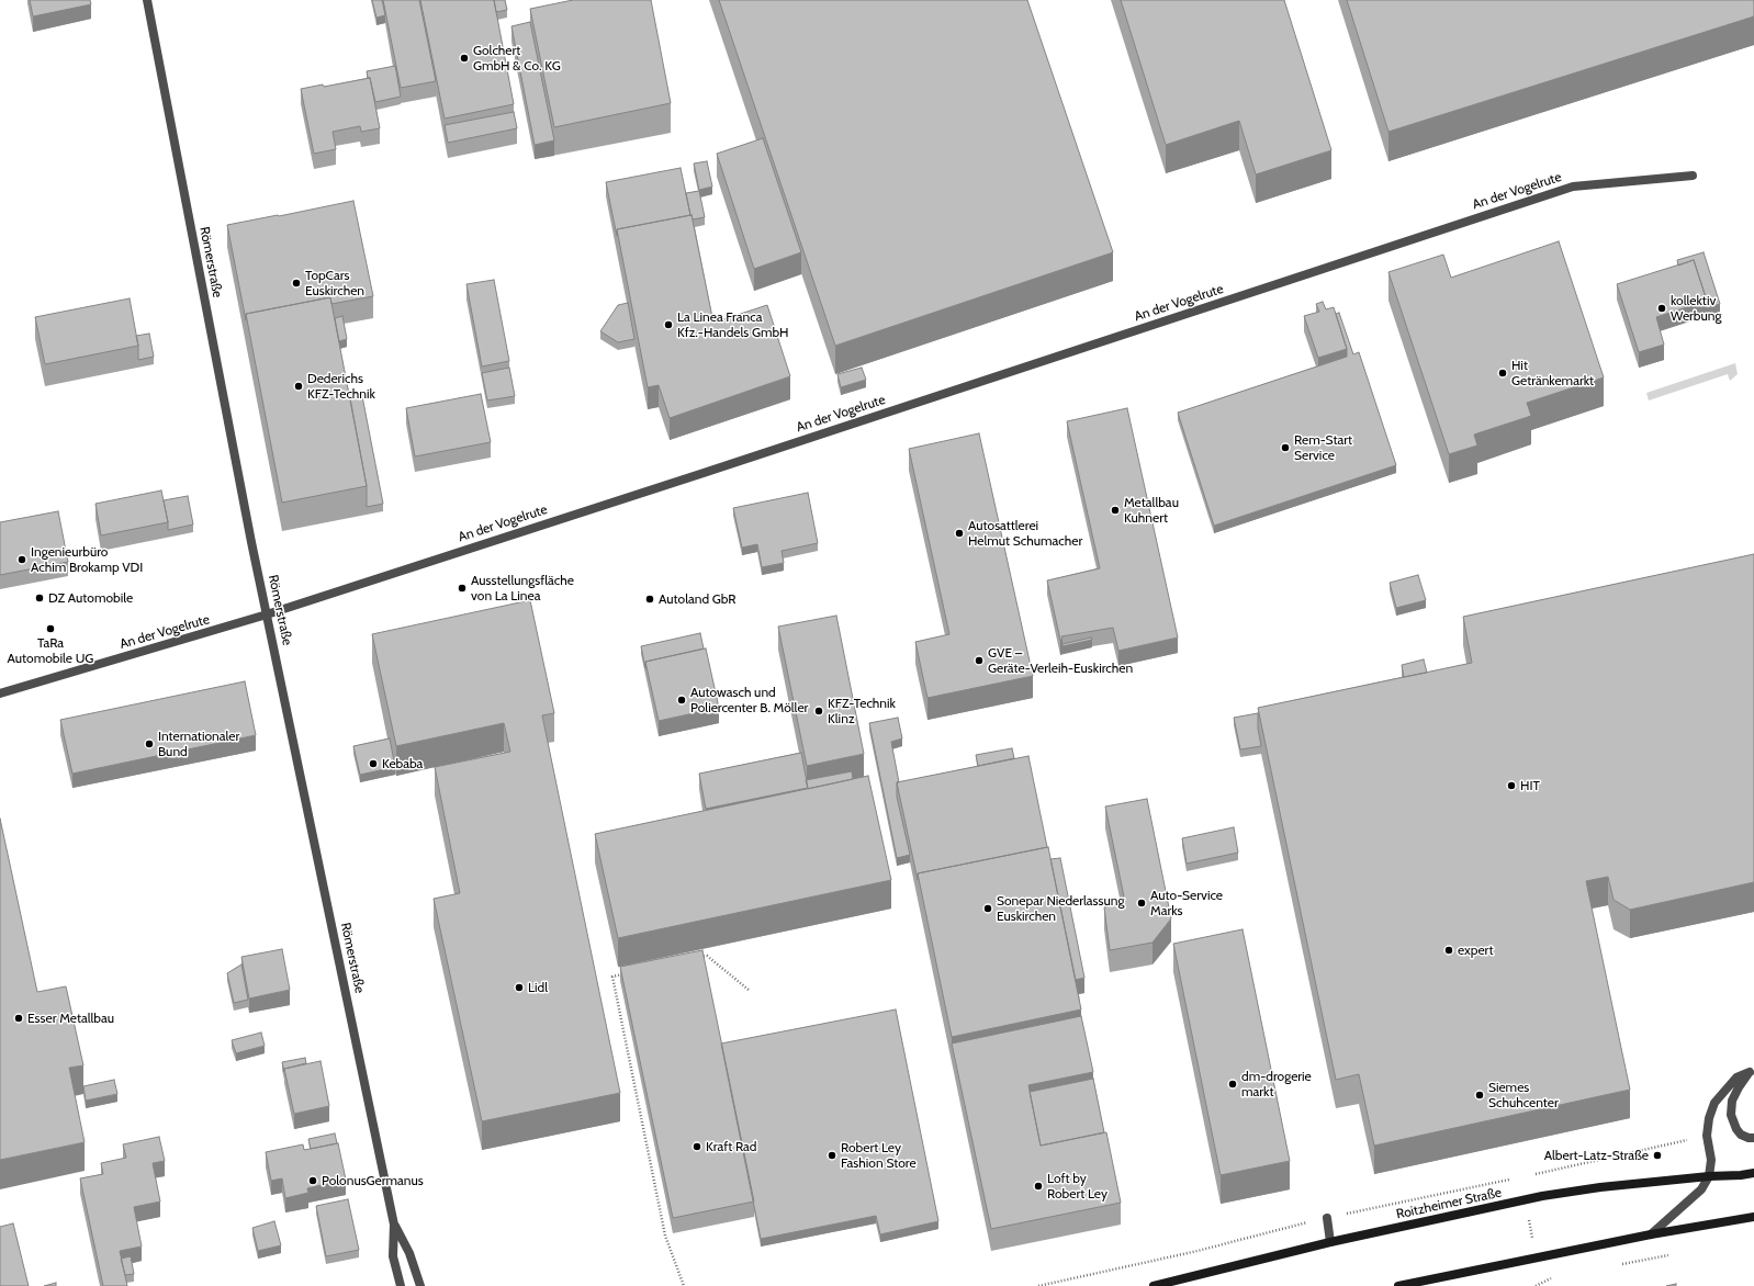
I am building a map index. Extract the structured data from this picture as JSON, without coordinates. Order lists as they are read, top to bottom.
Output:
{
  "streets": {
    "street": ["An der Vogelrute", "Römerstraße", "Roitzheimer Straße"]
  },
  "crossings": [
    ["An der Vogelrute", "Römerstraße"]
  ],
  "places": [
    "Golchert GmbH & Co. KG",
    "TopCars Euskirchen",
    "kollektiv Werbung",
    "La Linea Franca Kfz.-Handels GmbH",
    "Hit Getränkemarkt",
    "Dederichs KFZ-Technik",
    "Rem-Start Service",
    "Metallbau Kuhnert",
    "Autosattlerei Helmut Schumacher",
    "Ingenieurbüro Achim Brokamp VDI",
    "Ausstellungsfläche von La Linea",
    "DZ Automobile",
    "Autoland GbR",
    "TaRa Automobile UG",
    "GVE – Geräte-Verleih-Euskirchen",
    "Autowasch und Poliercenter B. Möller",
    "KFZ-Technik Klinz",
    "Internationaler Bund",
    "Kebaba",
    "HIT",
    "Auto-Service Marks",
    "Sonepar Niederlassung Euskirchen",
    "expert",
    "Lidl",
    "Esser Metallbau",
    "dm-drogerie markt",
    "Siemes Schuhcenter",
    "Kraft Rad",
    "Robert Ley Fashion Store",
    "Albert-Latz-Straße",
    "PolonusGermanus",
    "Loft by Robert Ley"
  ]
}
